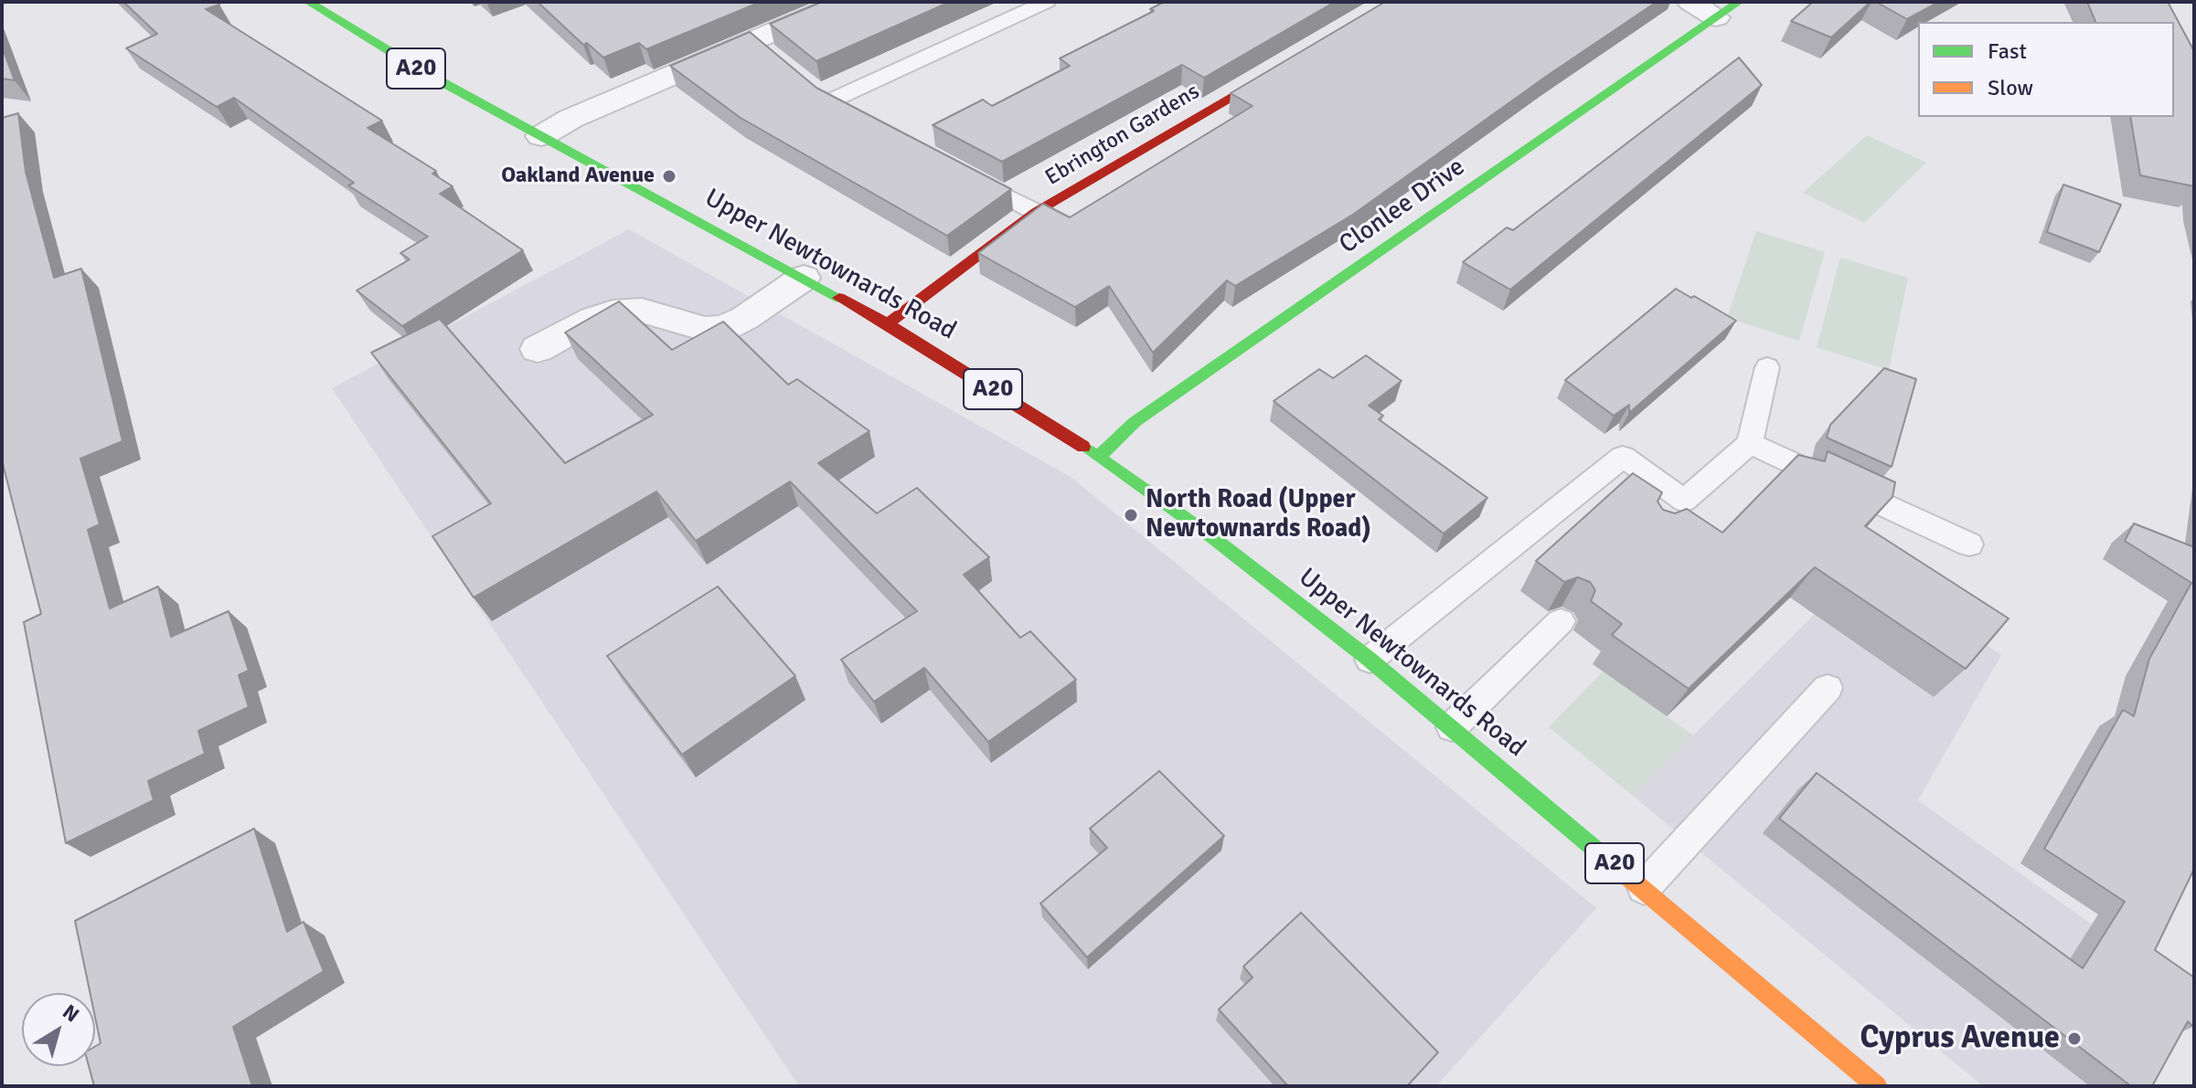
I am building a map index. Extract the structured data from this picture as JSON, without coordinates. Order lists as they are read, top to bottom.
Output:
{
  "streets": {
    "main road": [
      "A20",
      "Ebrington Gardens",
      "Clonlee Drive",
      "Upper Newtownards Road"
    ]
  },
  "crossings": [
    ["Ebrington Gardens", "Upper Newtownards Road"],
    ["Clonlee Drive", "Upper Newtownards Road"]
  ],
  "places": ["Oakland Avenue", "North Road (Upper Newtownards Road)", "Cyprus Avenue"],
  "legend": ["Fast", "Slow"],
  "north": "top right"
}
